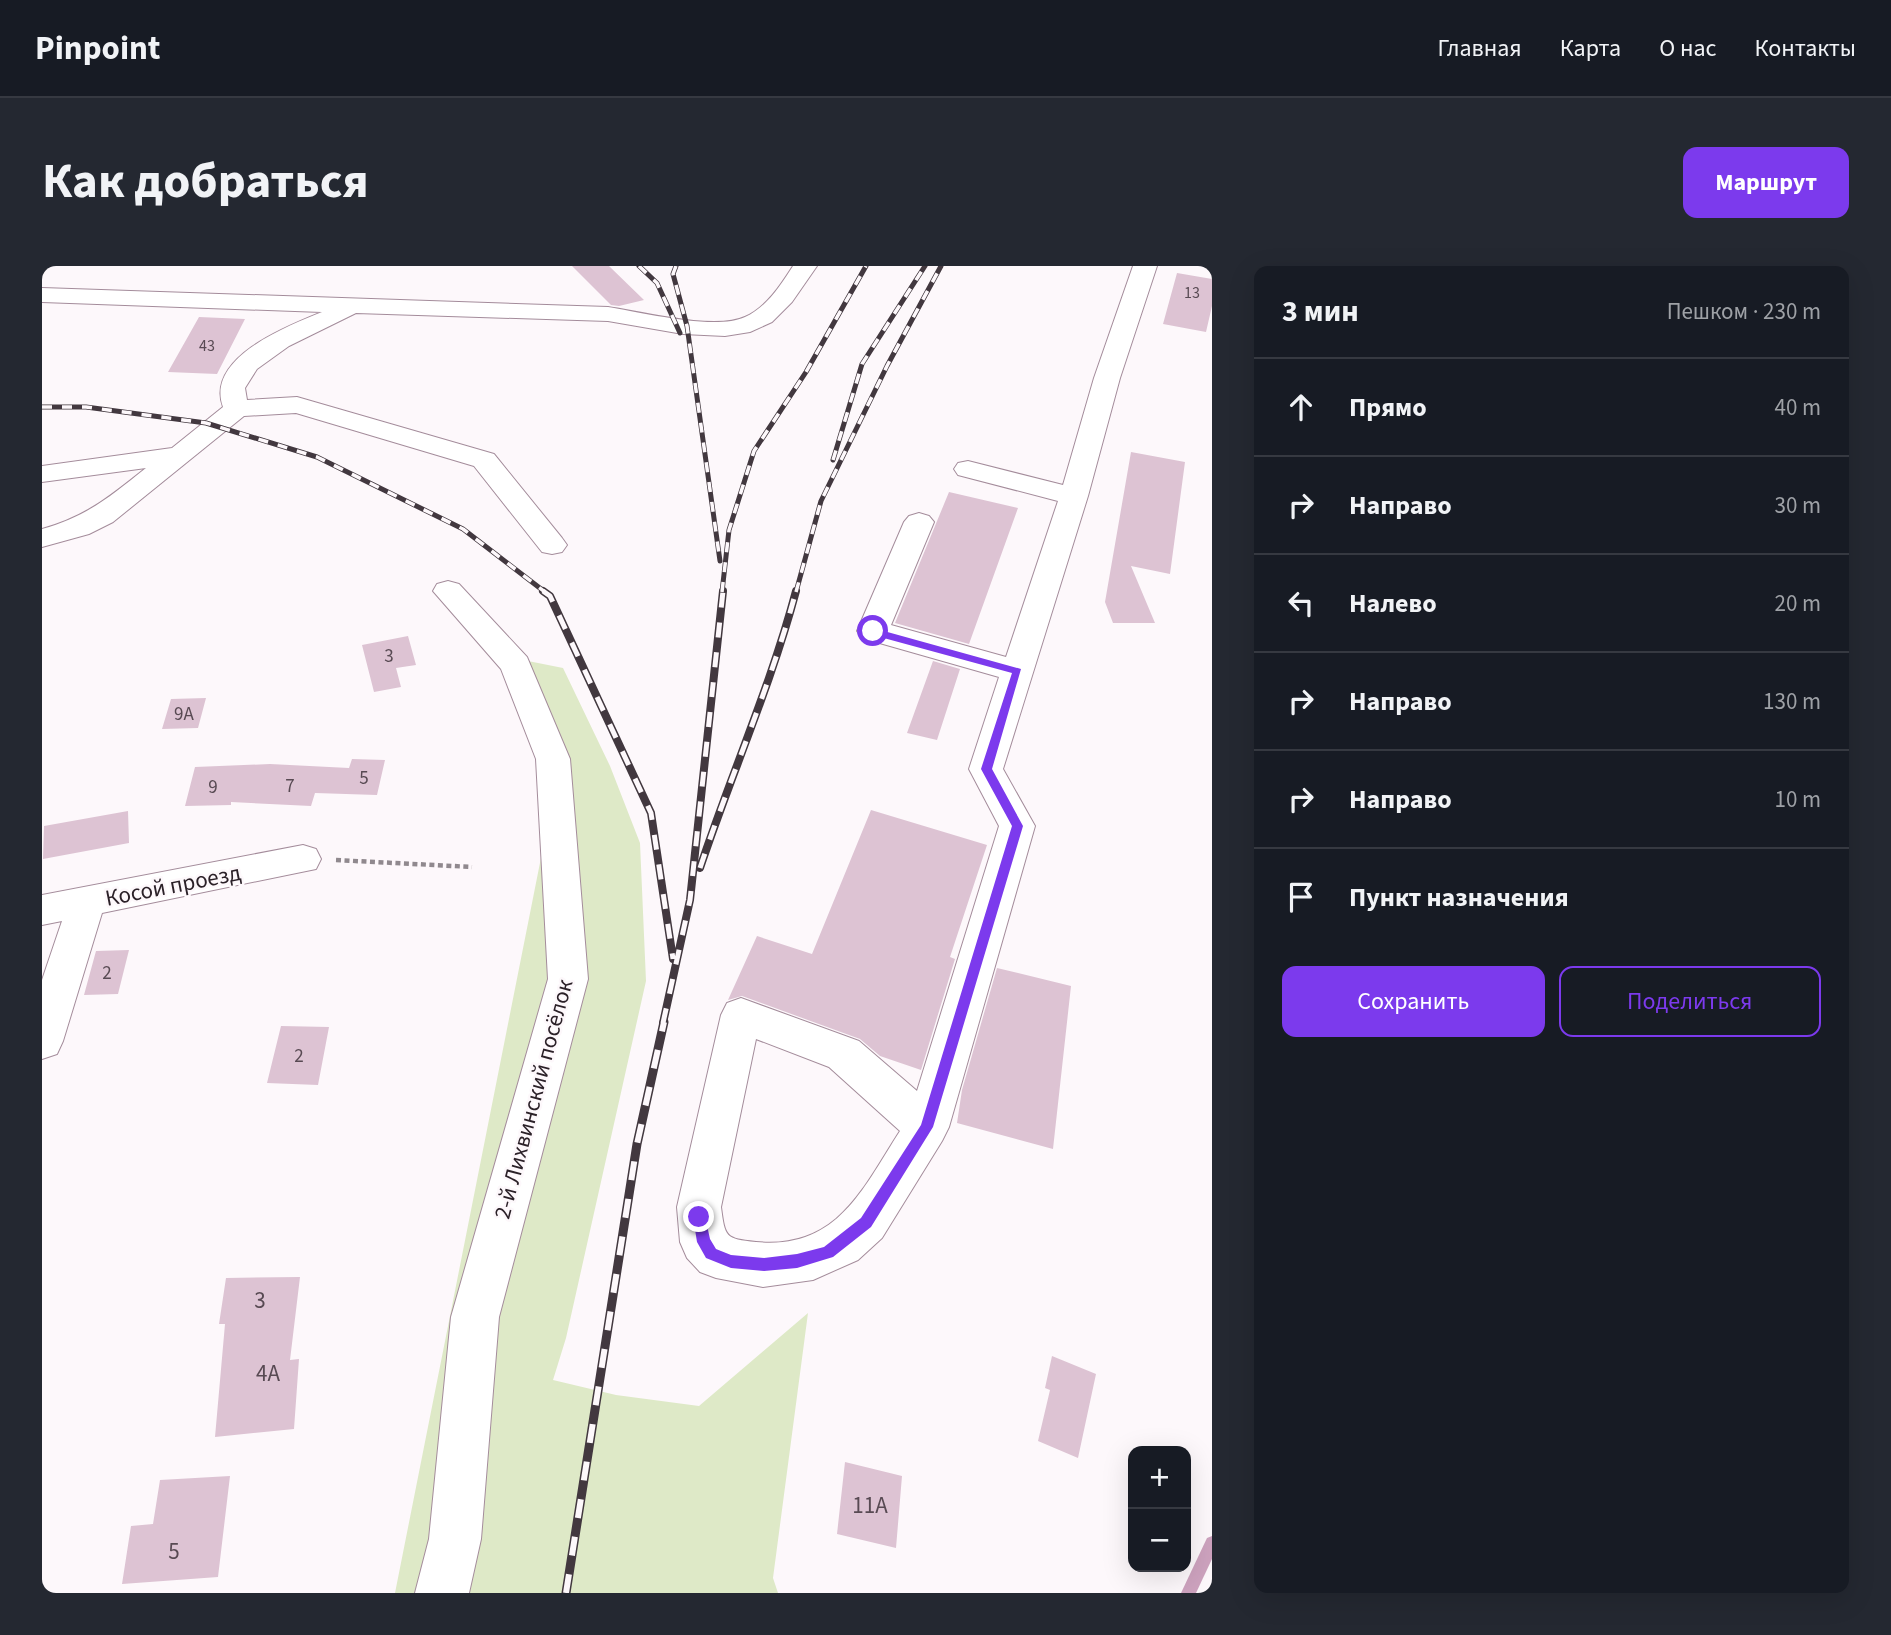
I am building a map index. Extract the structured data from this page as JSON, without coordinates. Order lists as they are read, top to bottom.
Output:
{
  "streets": {
    "street": ["Косой проезд", "2-й Лихвинский посёлок"]
  },
  "house_numbers": [
    "13",
    "43",
    "3",
    "9А",
    "5",
    "7",
    "9",
    "2",
    "2",
    "3",
    "4А",
    "11А",
    "5"
  ],
  "page": {
    "header": "Pinpoint",
    "nav": [
      "Главная",
      "Карта",
      "О нас",
      "Контакты"
    ],
    "title": "Как добраться",
    "buttons": [
      "Маршрут",
      ["Сохранить", "Поделиться"]
    ],
    "heading": ["3 мин", "Пешком · 230 m"],
    "list": [
      ["Прямо", "40 m"],
      ["Направо", "30 m"],
      ["Налево", "20 m"],
      ["Направо", "130 m"],
      ["Направо", "10 m"],
      "Пункт назначения"
    ],
    "map_buttons": ["+", "−"]
  }
}
